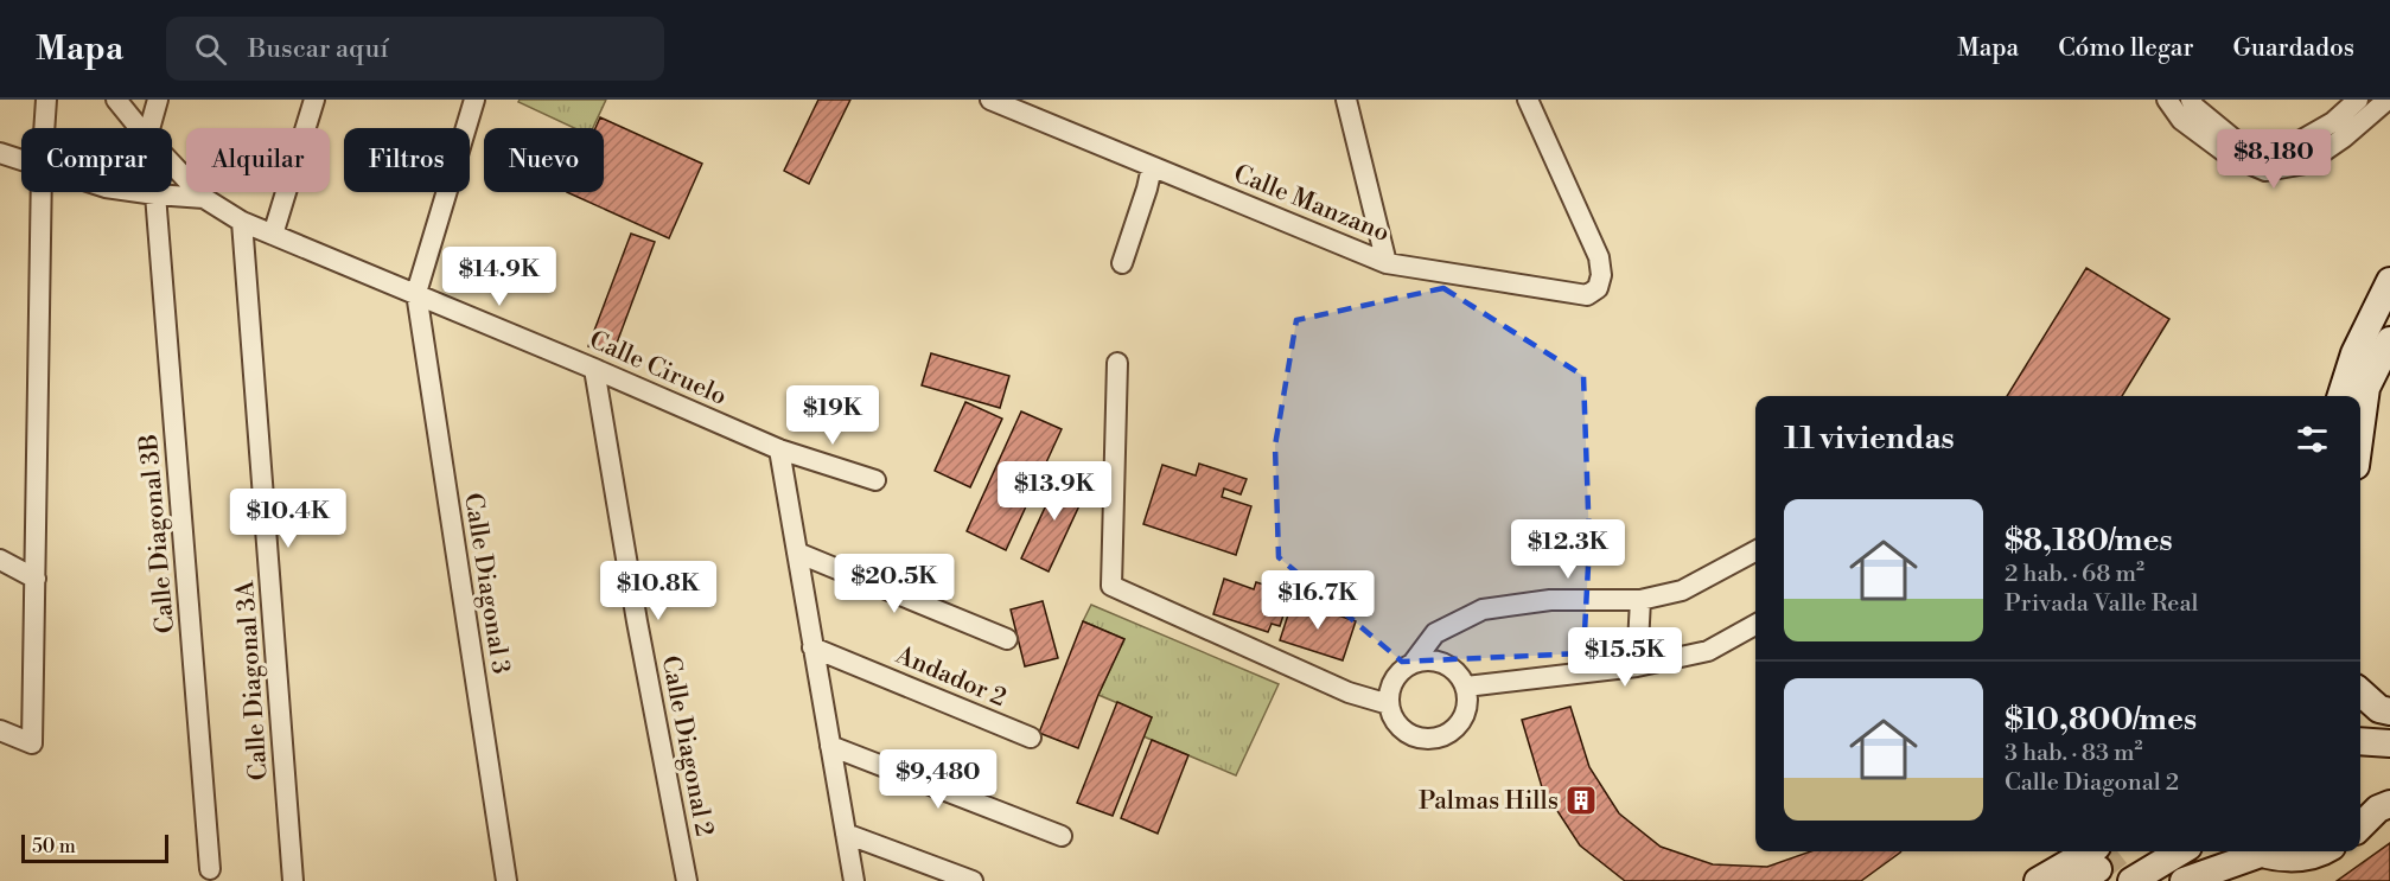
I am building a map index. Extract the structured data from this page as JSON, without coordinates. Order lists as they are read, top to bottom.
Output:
{
  "streets": {
    "street": [
      "Calle Manzano",
      "Calle Ciruelo",
      "Calle Diagonal 3B",
      "Calle Diagonal 3",
      "Andador 2",
      "Calle Diagonal 3A",
      "Calle Diagonal 2"
    ]
  },
  "crossings": [
    ["Calle Ciruelo", "Calle Diagonal 3"],
    ["Calle Ciruelo", "Calle Diagonal 3A"],
    ["Calle Ciruelo", "Calle Diagonal 2"]
  ],
  "places": {
    "building": ["Palmas Hills"]
  },
  "scale_bar": "50 m",
  "page": {
    "header": "Mapa",
    "search": "Buscar aquí",
    "nav": ["Mapa", "Cómo llegar", "Guardados"],
    "chip": [
      "Comprar",
      "Alquilar",
      "Filtros",
      "Nuevo"
    ],
    "price": [
      "$8,180",
      "$14.9K",
      "$19K",
      "$13.9K",
      "$10.4K",
      "$12.3K",
      "$20.5K",
      "$10.8K",
      "$16.7K",
      "$15.5K",
      "$9,480"
    ],
    "heading": "11 viviendas",
    "list": [
      {
        "name": "$8,180/mes",
        "note": "2 hab. · 68 m² · Privada Valle Real"
      },
      {
        "name": "$10,800/mes",
        "note": "3 hab. · 83 m² · Calle Diagonal 2"
      }
    ],
    "scale": "50 m"
  }
}
